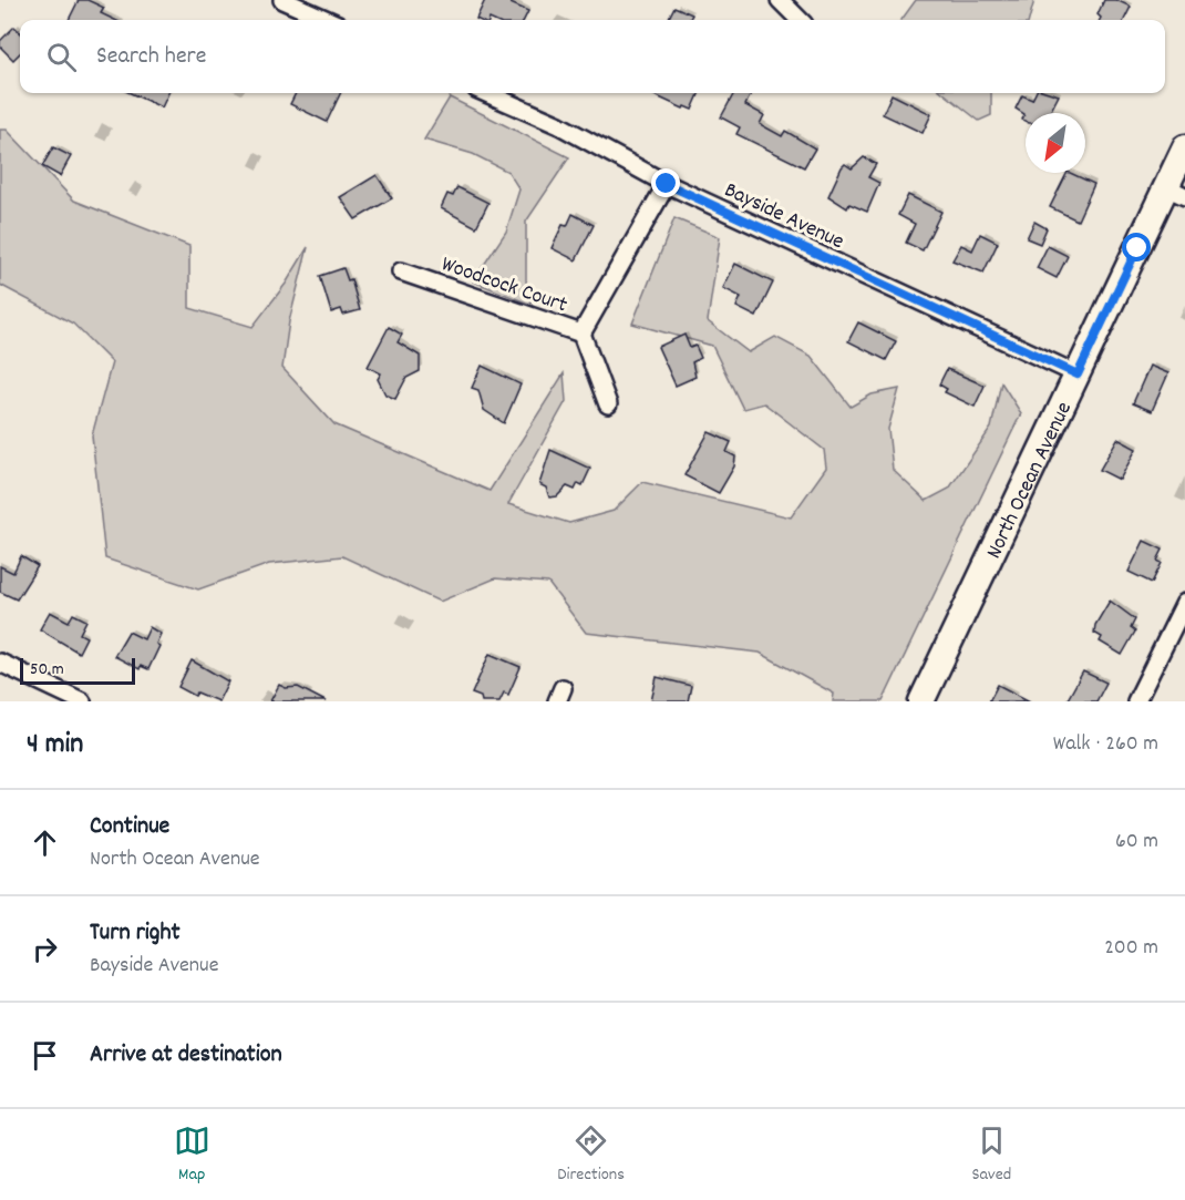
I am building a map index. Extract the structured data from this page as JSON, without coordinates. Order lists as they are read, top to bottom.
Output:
{
  "streets": {
    "main road": ["North Ocean Avenue"],
    "street": ["Bayside Avenue", "Woodcock Court"]
  },
  "crossings": [
    ["Bayside Avenue", "Woodcock Court"],
    ["Bayside Avenue", "North Ocean Avenue"]
  ],
  "scale_bar": "50 m",
  "north": "bottom left",
  "page": {
    "search": "Search here",
    "scale": "50 m",
    "heading": ["4 min", "Walk · 260 m"],
    "list": [
      ["Continue", "North Ocean Avenue", "60 m"],
      ["Turn right", "Bayside Avenue", "200 m"],
      "Arrive at destination"
    ],
    "nav": ["Map", "Directions", "Saved"]
  }
}
